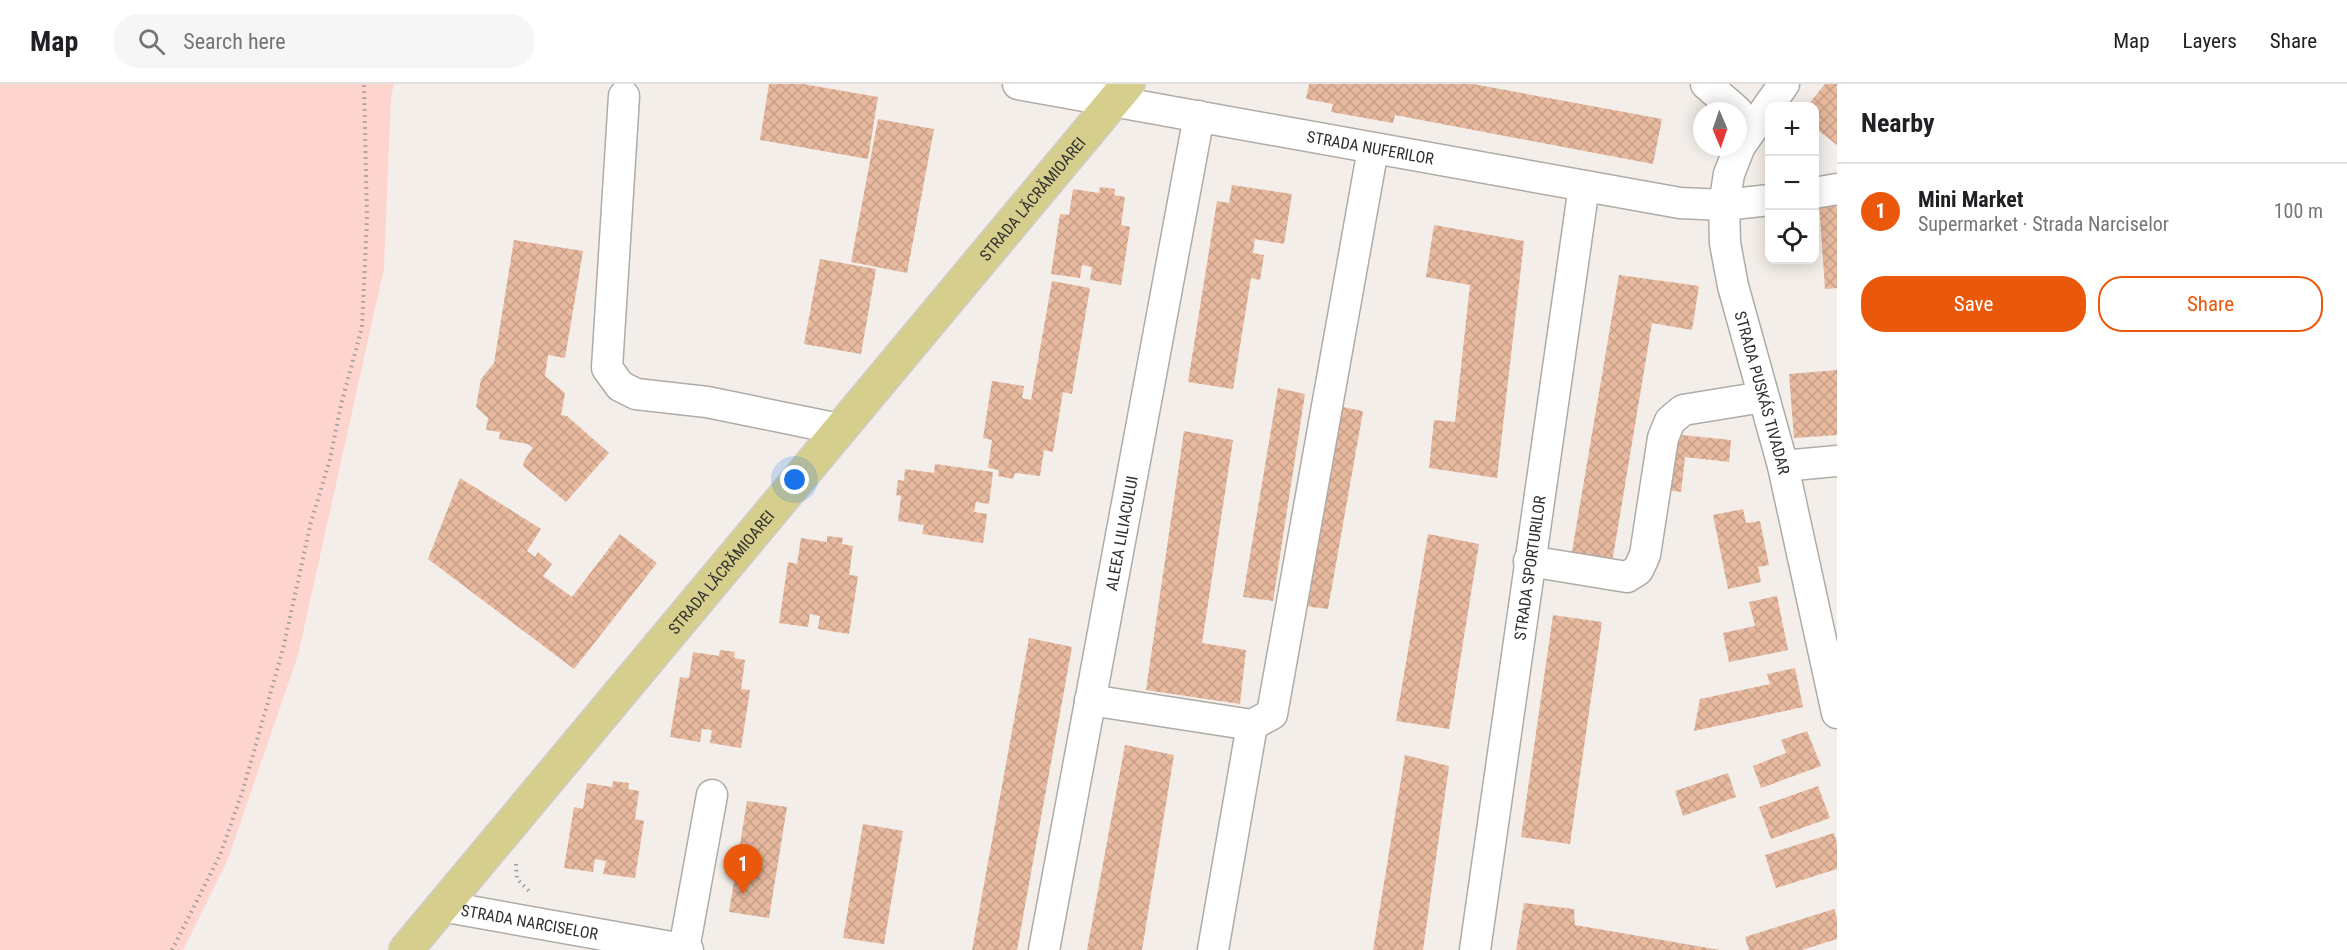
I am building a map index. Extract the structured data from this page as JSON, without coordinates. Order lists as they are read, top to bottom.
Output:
{
  "streets": {
    "main road": ["STRADA LĂCRĂMIOAREI"],
    "street": [
      "STRADA NUFERILOR",
      "STRADA PUSKÁS TIVADAR",
      "ALEEA LILIACULUI",
      "STRADA SPORTURILOR",
      "STRADA NARCISELOR"
    ]
  },
  "crossings": [
    ["STRADA NUFERILOR", "STRADA LĂCRĂMIOAREI"],
    ["STRADA NUFERILOR", "STRADA PUSKÁS TIVADAR"],
    ["STRADA NUFERILOR", "ALEEA LILIACULUI"],
    ["STRADA NUFERILOR", "STRADA SPORTURILOR"],
    ["STRADA LĂCRĂMIOAREI", "STRADA NARCISELOR"]
  ],
  "north": "bottom",
  "page": {
    "header": "Map",
    "search": "Search here",
    "nav": ["Map", "Layers", "Share"],
    "heading": "Nearby",
    "map_buttons": ["+", "−"],
    "list": [
      {
        "mark": "1",
        "name": "Mini Market",
        "note": "Supermarket · Strada Narciselor",
        "value": "100 m"
      }
    ],
    "buttons": ["Save", "Share"],
    "pins": "1"
  }
}
